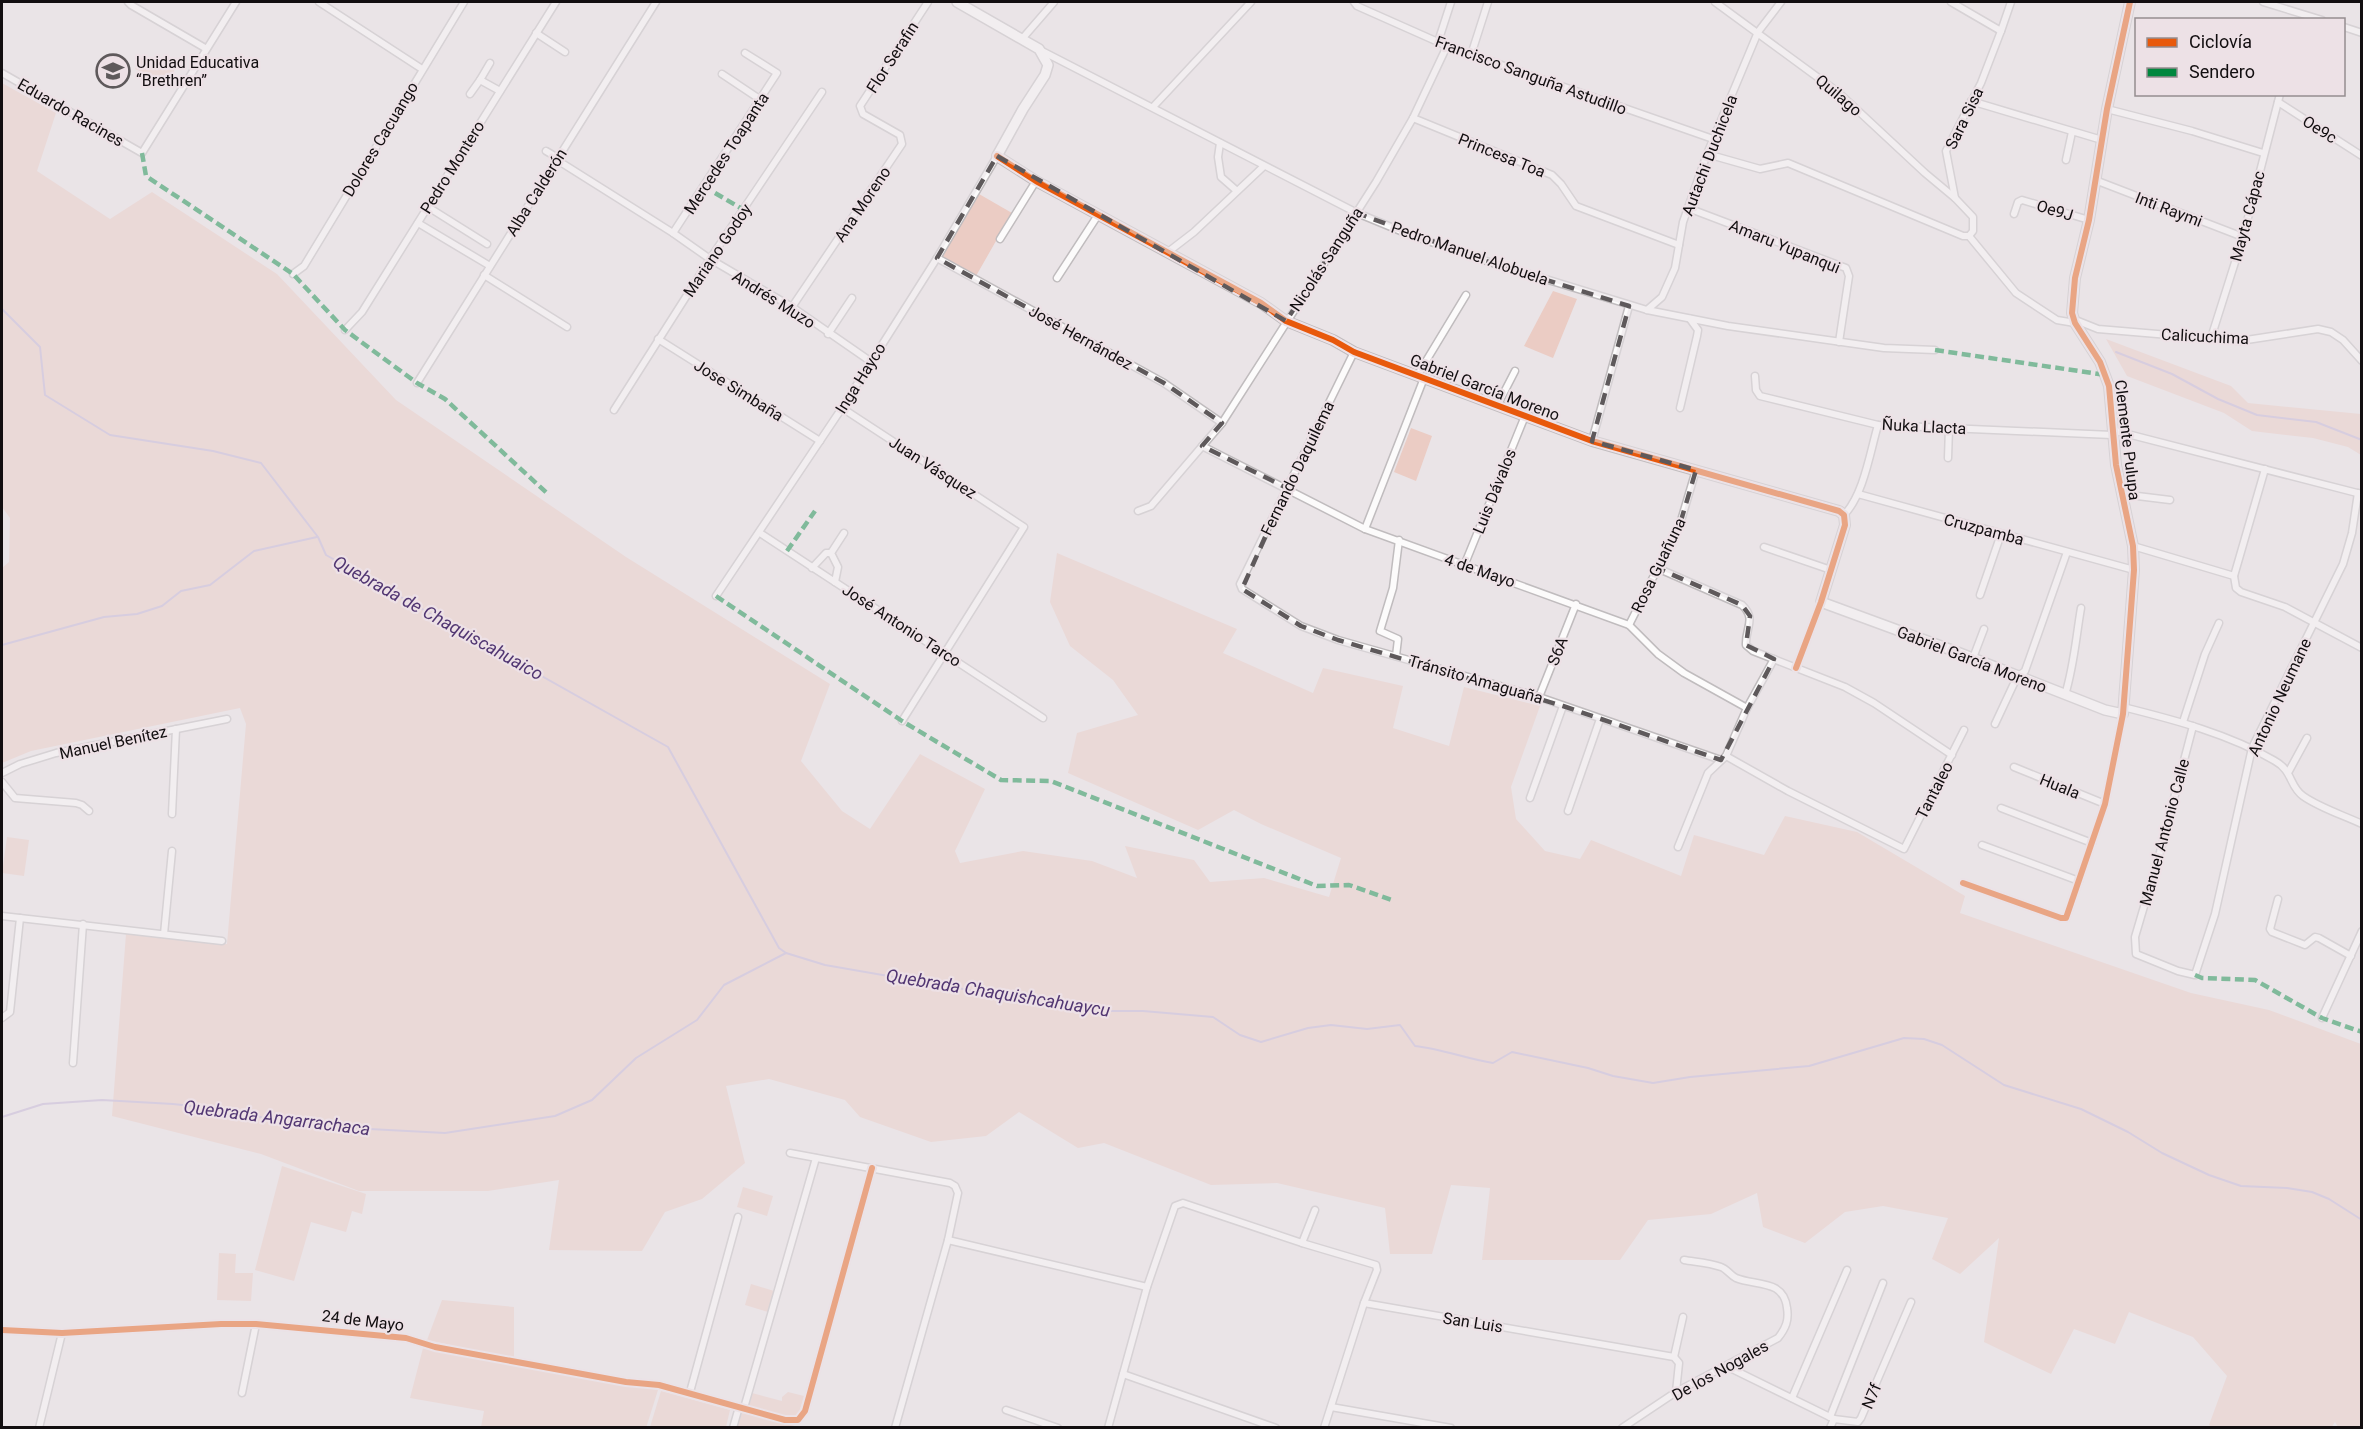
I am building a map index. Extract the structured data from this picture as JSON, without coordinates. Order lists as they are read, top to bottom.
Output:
{
  "streets": {
    "street": [
      "Flor Serafin",
      "Francisco Sanguña Astudillo",
      "Quilago",
      "Eduardo Racines",
      "Sara Sisa",
      "Oe9c",
      "Dolores Cacuango",
      "Mercedes Toapanta",
      "Princesa Toa",
      "Autachi Duchicela",
      "Pedro Montero",
      "Alba Calderón",
      "Ana Moreno",
      "Inti Raymi",
      "Oe9J",
      "Mayta Cápac",
      "Amaru Yupanqui",
      "Mariano Godoy",
      "Pedro Manuel Alobuela",
      "Nicolás Sanguña",
      "Andrés Muzo",
      "Calicuchima",
      "José Hernández",
      "Inga Hayco",
      "Gabriel García Moreno",
      "Jose Simbaña",
      "Ñuka Llacta",
      "Clemente Pulupa",
      "Juan Vásquez",
      "Fernando Daquilema",
      "Luis Dávalos",
      "Cruzpamba",
      "Rosa Guañuna",
      "4 de Mayo",
      "José Antonio Tarco",
      "S6A",
      "Tránsito Amaguaña",
      "Antonio Neumane",
      "Manuel Benítez",
      "Huala",
      "Tantaleo",
      "Manuel Antonio Calle",
      "24 de Mayo",
      "San Luis",
      "De los Nogales",
      "N7f"
    ]
  },
  "crossings": [
    ["Flor Serafin", "Ana Moreno"],
    ["Francisco Sanguña Astudillo", "Autachi Duchicela"],
    ["Francisco Sanguña Astudillo", "Nicolás Sanguña"],
    ["Quilago", "Sara Sisa"],
    ["Quilago", "Autachi Duchicela"],
    ["Sara Sisa", "Calicuchima"],
    ["Oe9c", "Mayta Cápac"],
    ["Mercedes Toapanta", "Andrés Muzo"],
    ["Princesa Toa", "Autachi Duchicela"],
    ["Princesa Toa", "Nicolás Sanguña"],
    ["Autachi Duchicela", "Amaru Yupanqui"],
    ["Autachi Duchicela", "Pedro Manuel Alobuela"],
    ["Alba Calderón", "Andrés Muzo"],
    ["Ana Moreno", "Andrés Muzo"],
    ["Inti Raymi", "Mayta Cápac"],
    ["Mayta Cápac", "Calicuchima"],
    ["Amaru Yupanqui", "Pedro Manuel Alobuela"],
    ["Mariano Godoy", "Andrés Muzo"],
    ["Mariano Godoy", "Jose Simbaña"],
    ["Pedro Manuel Alobuela", "Nicolás Sanguña"],
    ["Nicolás Sanguña", "José Hernández"],
    ["Nicolás Sanguña", "Gabriel García Moreno"],
    ["Nicolás Sanguña", "4 de Mayo"],
    ["Andrés Muzo", "Inga Hayco"],
    ["Calicuchima", "Clemente Pulupa"],
    ["José Hernández", "Inga Hayco"],
    ["Inga Hayco", "Gabriel García Moreno"],
    ["Inga Hayco", "Jose Simbaña"],
    ["Inga Hayco", "Juan Vásquez"],
    ["Inga Hayco", "José Antonio Tarco"],
    ["Gabriel García Moreno", "Clemente Pulupa"],
    ["Gabriel García Moreno", "Fernando Daquilema"],
    ["Gabriel García Moreno", "Luis Dávalos"],
    ["Gabriel García Moreno", "Rosa Guañuna"],
    ["Ñuka Llacta", "Clemente Pulupa"],
    ["Ñuka Llacta", "Antonio Neumane"],
    ["Clemente Pulupa", "Cruzpamba"],
    ["Clemente Pulupa", "Huala"],
    ["Juan Vásquez", "José Antonio Tarco"],
    ["Fernando Daquilema", "4 de Mayo"],
    ["Fernando Daquilema", "Tránsito Amaguaña"],
    ["Luis Dávalos", "4 de Mayo"],
    ["Rosa Guañuna", "4 de Mayo"],
    ["4 de Mayo", "S6A"],
    ["S6A", "Tránsito Amaguaña"],
    ["Tránsito Amaguaña", "Tantaleo"],
    ["Antonio Neumane", "Manuel Antonio Calle"],
    ["De los Nogales", "N7f"]
  ],
  "water": ["Quebrada de Chaquiscahuaico", "Quebrada Chaquishcahuaycu", "Quebrada Angarrachaca"],
  "places": {
    "school or university": ["Unidad Educativa “Brethren”"]
  },
  "legend": ["Ciclovía", "Sendero"]
}
